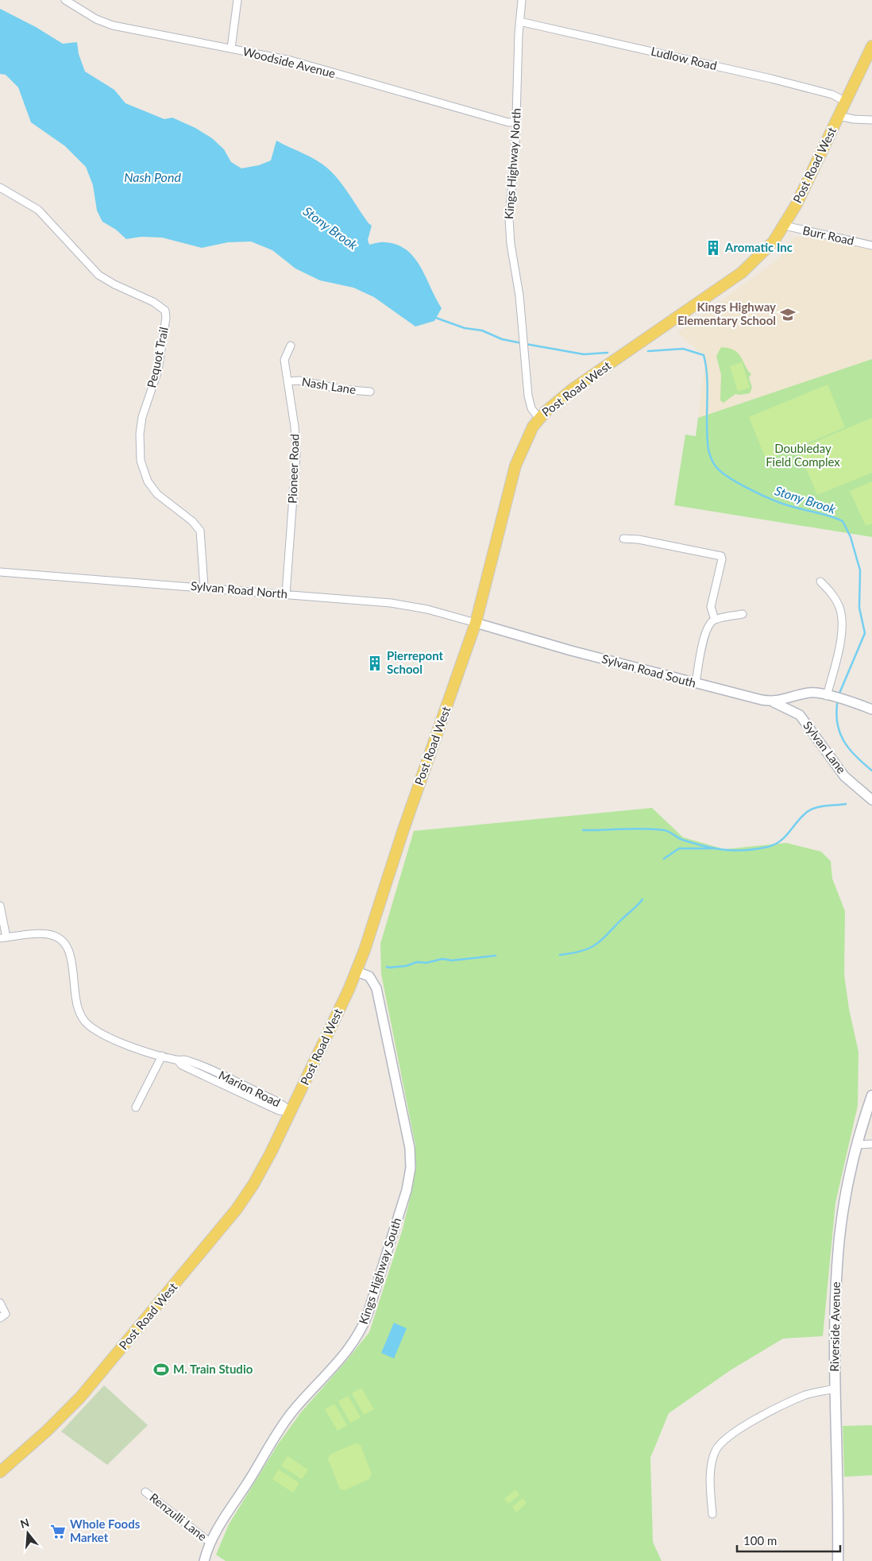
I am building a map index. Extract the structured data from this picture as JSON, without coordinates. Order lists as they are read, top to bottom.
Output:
{
  "streets": {
    "main road": ["Post Road West", "Riverside Avenue"],
    "street": [
      "Ludlow Road",
      "Woodside Avenue",
      "Kings Highway North",
      "Burr Road",
      "Pequot Trail",
      "Nash Lane",
      "Pioneer Road",
      "Sylvan Road North",
      "Sylvan Road South",
      "Sylvan Lane",
      "Marion Road",
      "Kings Highway South",
      "Renzulli Lane"
    ]
  },
  "crossings": [
    ["Ludlow Road", "Kings Highway North"],
    ["Ludlow Road", "Post Road West"],
    ["Woodside Avenue", "Kings Highway North"],
    ["Kings Highway North", "Post Road West"],
    ["Post Road West", "Burr Road"],
    ["Post Road West", "Sylvan Road North"],
    ["Post Road West", "Sylvan Road South"],
    ["Post Road West", "Marion Road"],
    ["Post Road West", "Kings Highway South"],
    ["Pequot Trail", "Sylvan Road North"],
    ["Nash Lane", "Pioneer Road"],
    ["Pioneer Road", "Sylvan Road North"],
    ["Sylvan Road North", "Sylvan Road South"],
    ["Sylvan Road South", "Sylvan Lane"],
    ["Kings Highway South", "Renzulli Lane"]
  ],
  "water": ["Nash Pond", "Stony Brook"],
  "parks": ["Doubleday Field Complex"],
  "places": {
    "building": ["Aromatic Inc", "Pierrepont School"],
    "school or university": ["Kings Highway Elementary School"],
    "sports": ["M. Train Studio"],
    "supermarket": ["Whole Foods Market"]
  },
  "scale_bar": "100 m",
  "north": "top"
}
